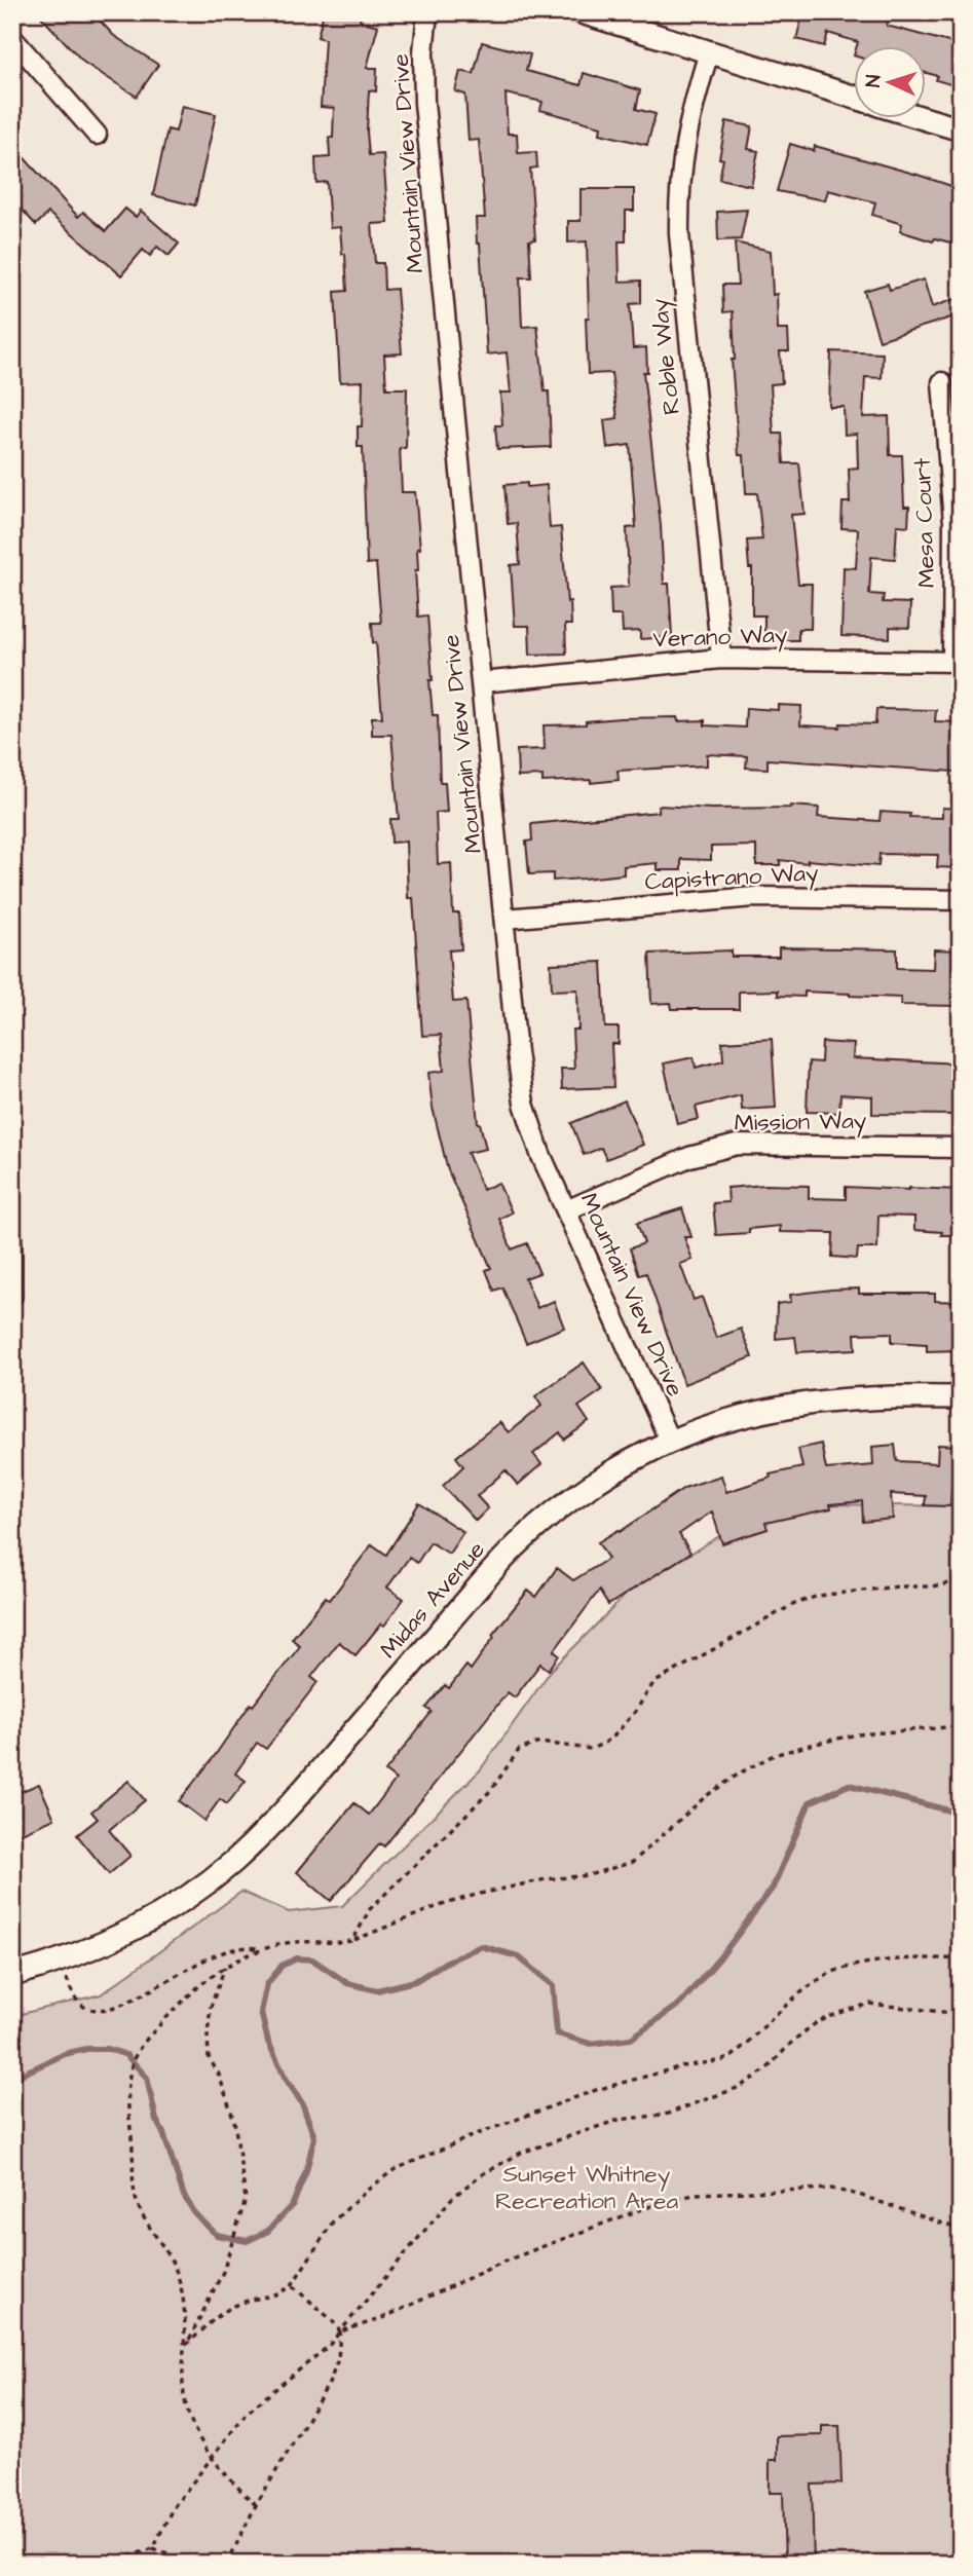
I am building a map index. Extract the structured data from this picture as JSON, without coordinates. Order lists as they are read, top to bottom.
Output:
{
  "streets": {
    "street": [
      "Mountain View Drive",
      "Roble Way",
      "Mesa Court",
      "Verano Way",
      "Capistrano Way",
      "Mission Way",
      "Midas Avenue"
    ]
  },
  "crossings": [
    ["Mountain View Drive", "Verano Way"],
    ["Mountain View Drive", "Capistrano Way"],
    ["Mountain View Drive", "Mission Way"],
    ["Mountain View Drive", "Midas Avenue"],
    ["Roble Way", "Verano Way"],
    ["Mesa Court", "Verano Way"]
  ],
  "parks": ["Sunset Whitney Recreation Area"],
  "north": "left"
}
